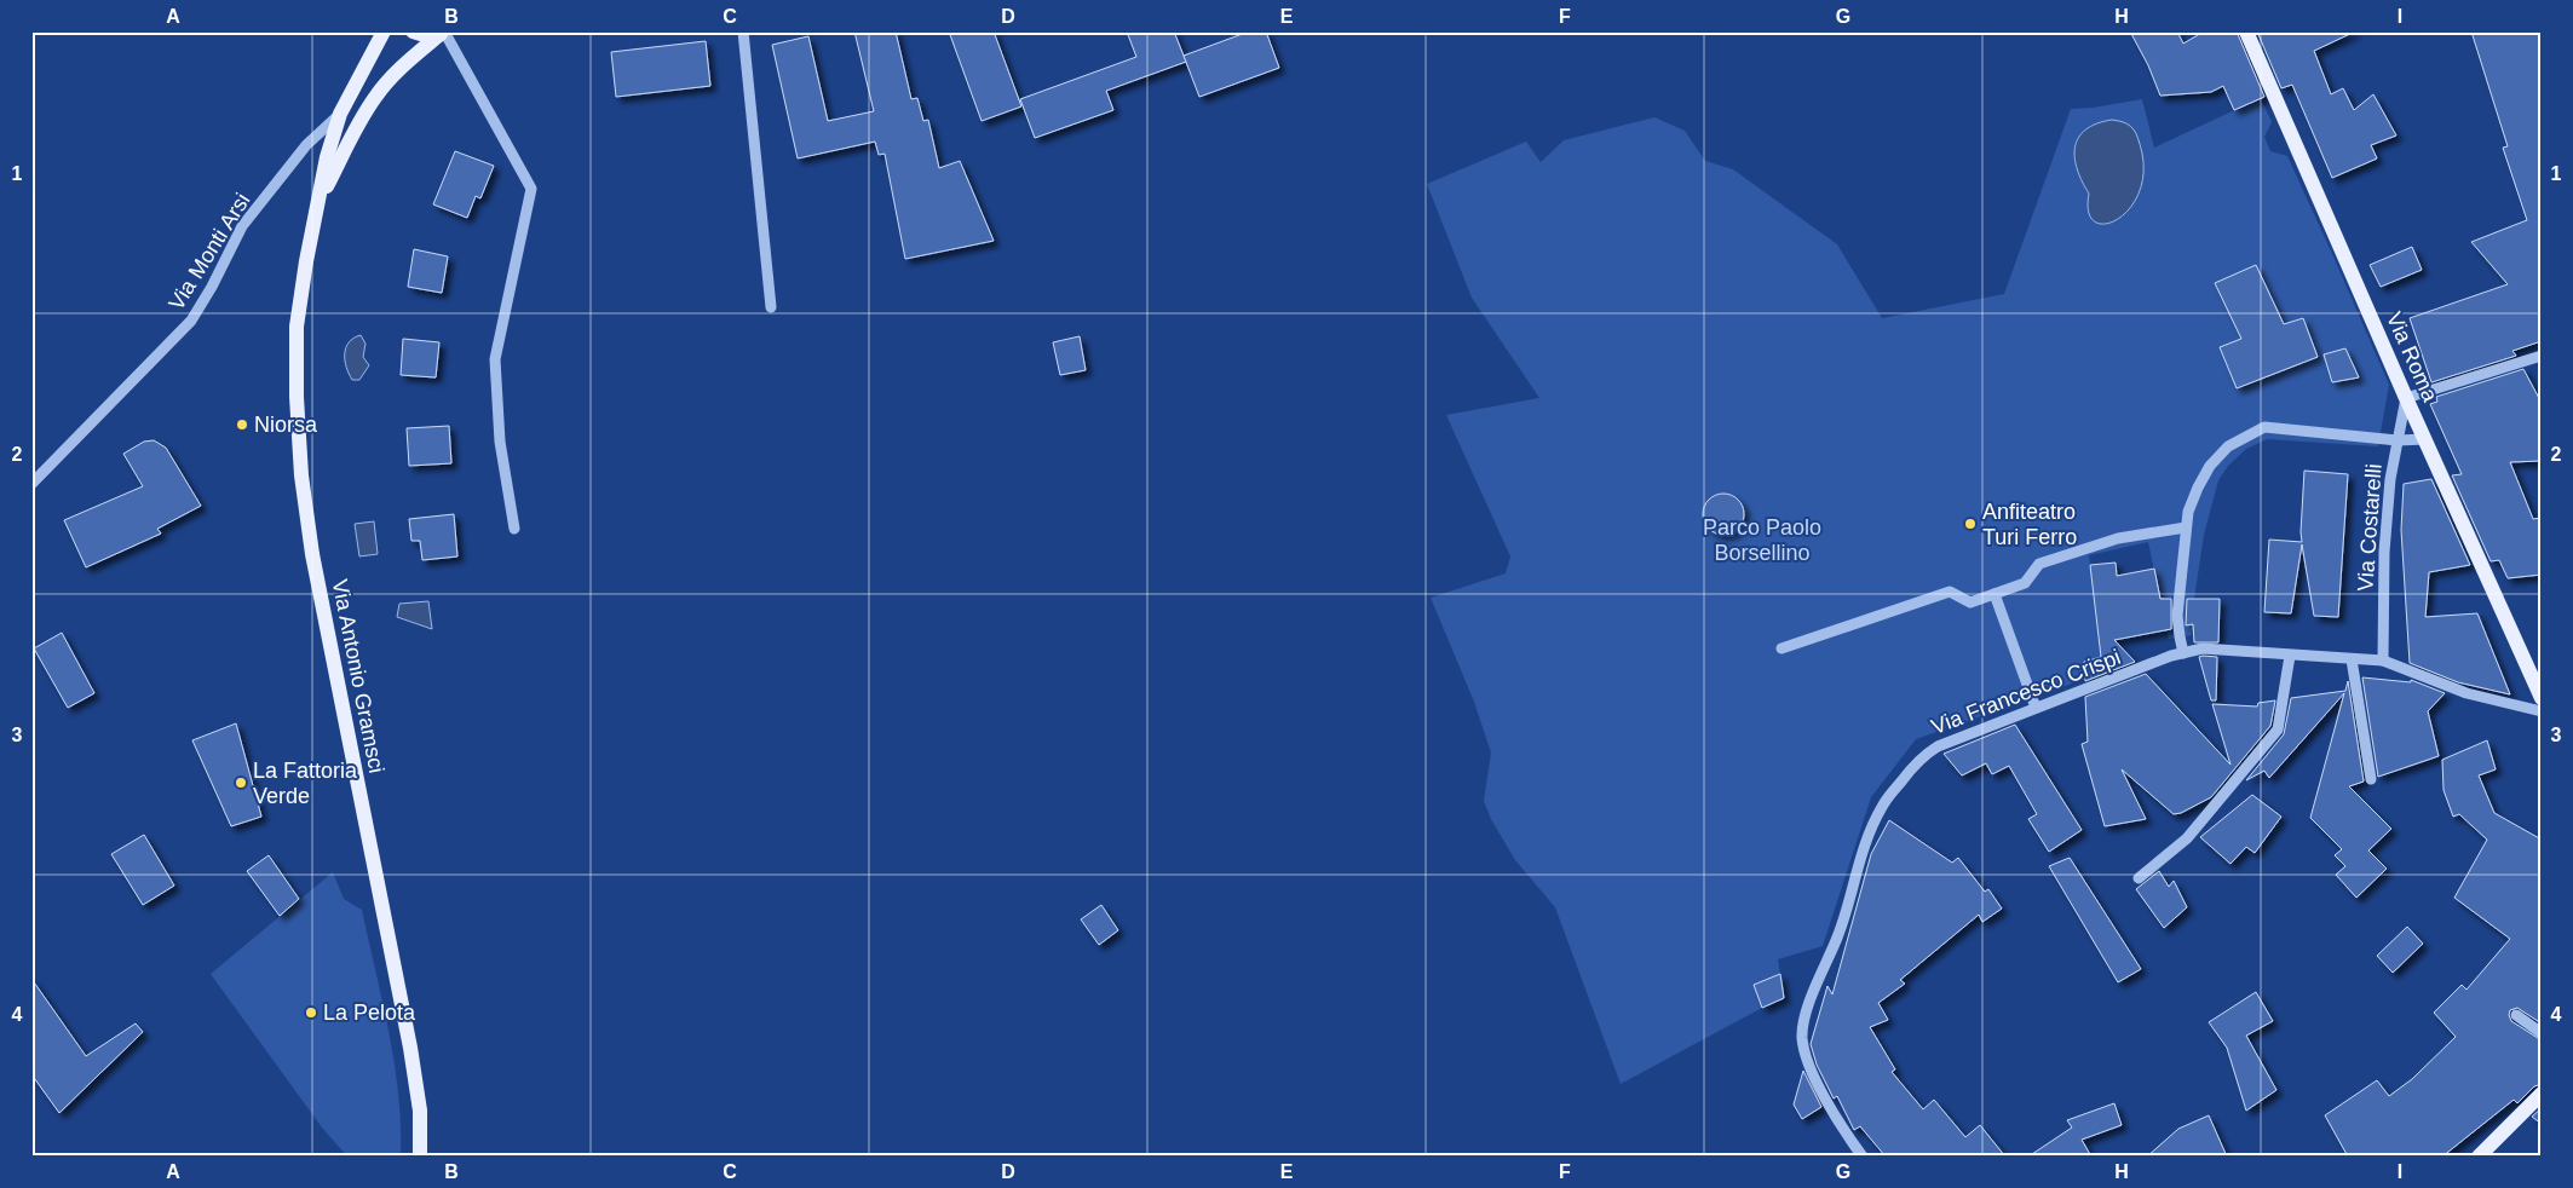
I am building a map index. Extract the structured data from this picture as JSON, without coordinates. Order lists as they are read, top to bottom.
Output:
{
  "streets": {
    "main road": ["Via Roma", "Via Antonio Gramsci"],
    "street": ["Via Monti Arsi", "Via Costarelli", "Via Francesco Crispi"]
  },
  "crossings": [
    ["Via Monti Arsi", "Via Antonio Gramsci"],
    ["Via Roma", "Via Costarelli"],
    ["Via Costarelli", "Via Francesco Crispi"]
  ],
  "parks": ["Parco Paolo Borsellino"],
  "places": [
    "Niorsa",
    "Anfiteatro Turi Ferro",
    "La Fattoria Verde",
    "La Pelota"
  ],
  "grid": {
    "columns": [
      "A",
      "B",
      "C",
      "D",
      "E",
      "F",
      "G",
      "H",
      "I"
    ],
    "rows": [
      "1",
      "2",
      "3",
      "4"
    ]
  }
}
